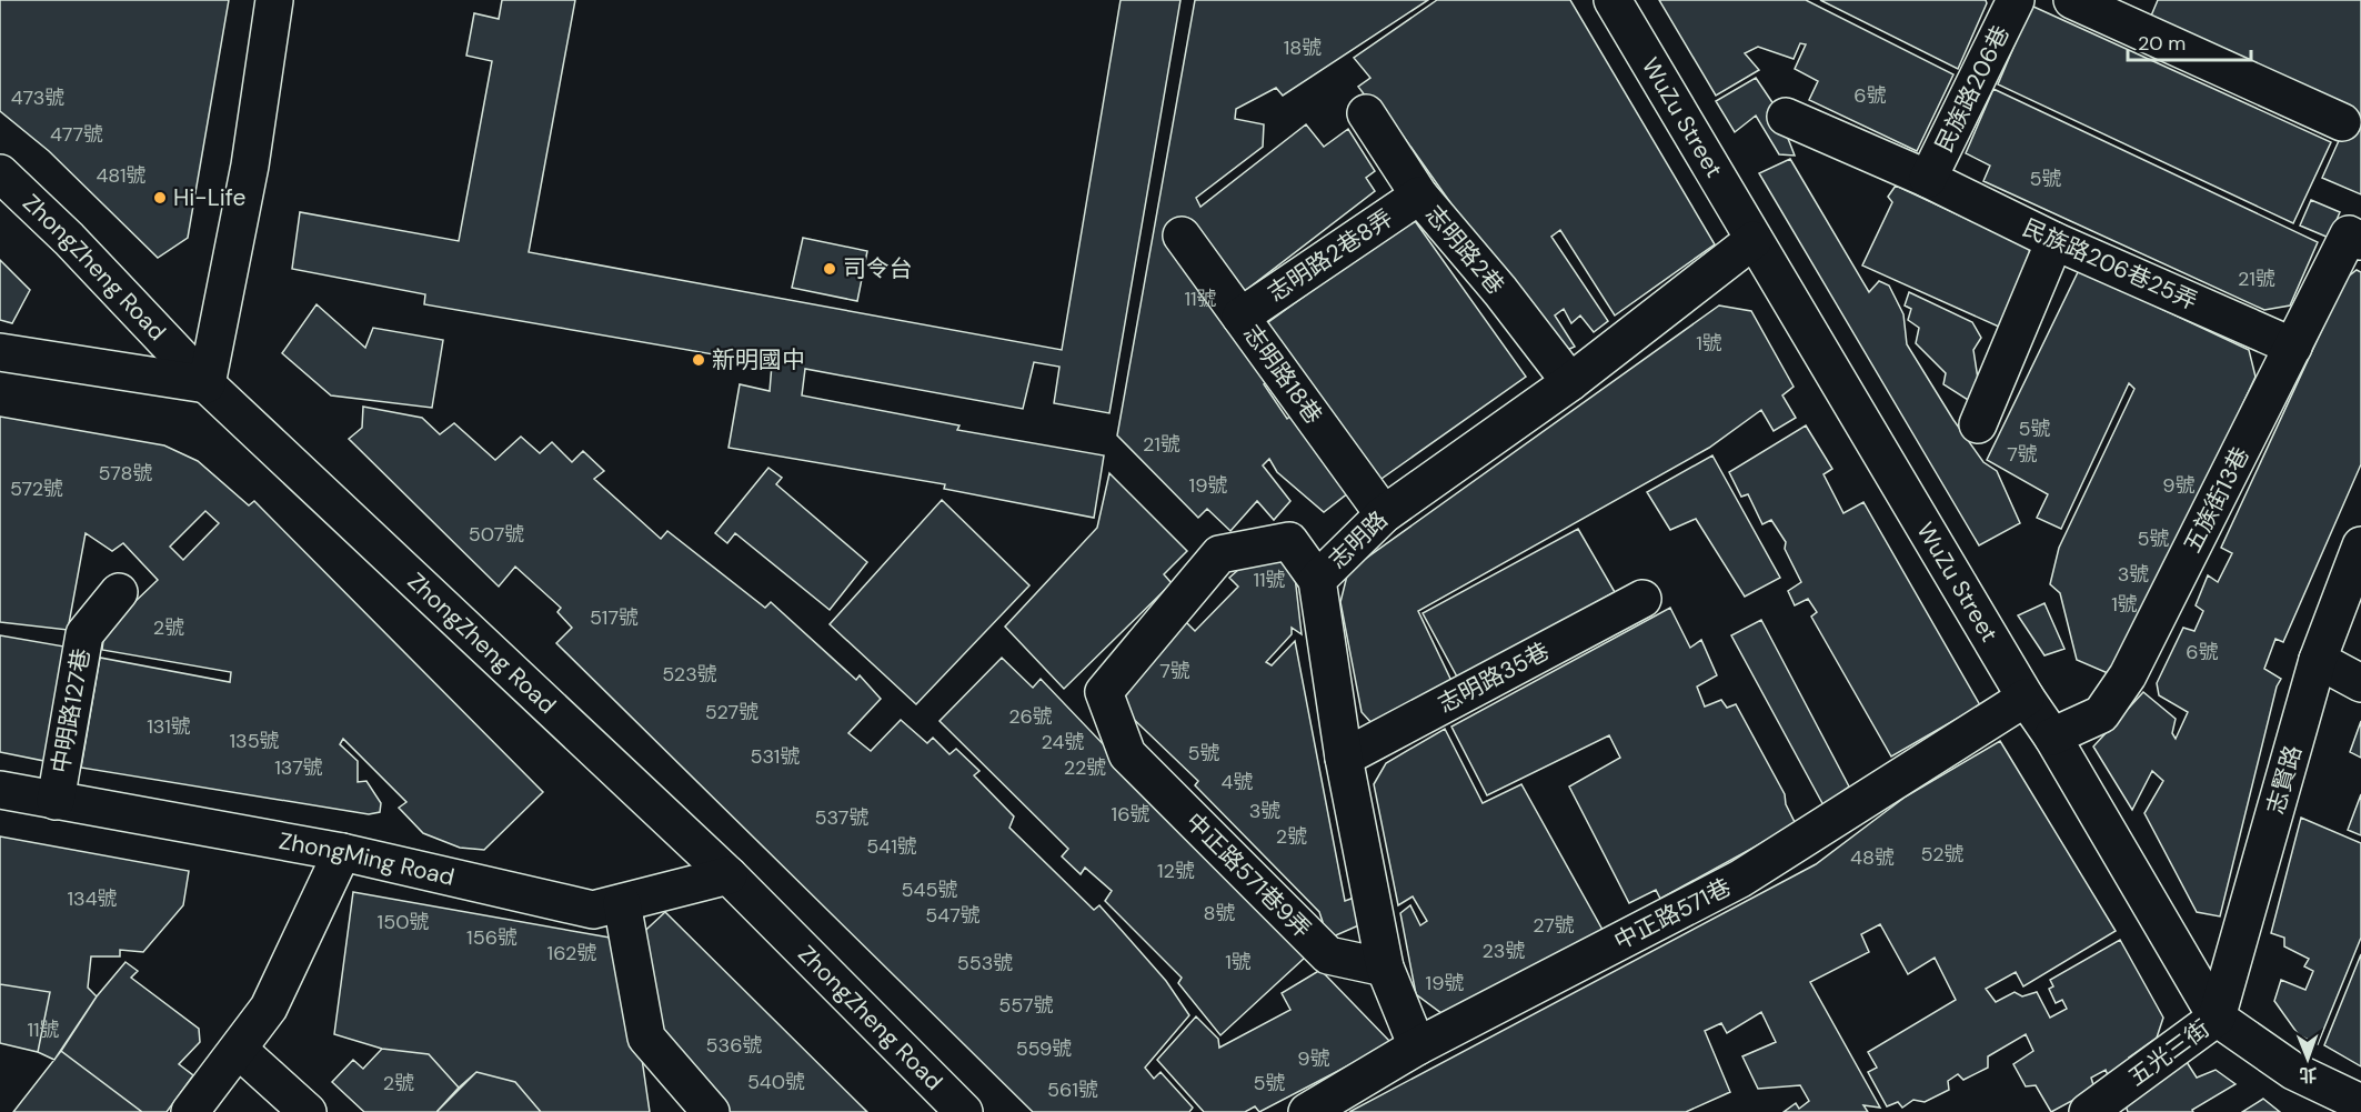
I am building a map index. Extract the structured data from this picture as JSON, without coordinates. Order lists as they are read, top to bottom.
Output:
{
  "streets": {
    "street": [
      "民族路206巷",
      "WuZu Street",
      "志明路2巷",
      "志明路2巷8弄",
      "民族路206巷25弄",
      "ZhongZheng Road",
      "志明路18巷",
      "五族街13巷",
      "志明路",
      "志明路35巷",
      "中明路127巷",
      "志賢路",
      "ZhongMing Road",
      "中正路571巷9弄",
      "中正路571巷",
      "五光三街"
    ]
  },
  "crossings": [
    ["民族路206巷", "民族路206巷25弄"],
    ["WuZu Street", "五族街13巷"],
    ["WuZu Street", "志明路"],
    ["WuZu Street", "志賢路"],
    ["WuZu Street", "中正路571巷"],
    ["WuZu Street", "五光三街"],
    ["志明路2巷", "志明路2巷8弄"],
    ["志明路2巷", "志明路"],
    ["志明路2巷8弄", "志明路18巷"],
    ["民族路206巷25弄", "五族街13巷"],
    ["ZhongZheng Road", "ZhongMing Road"],
    ["志明路18巷", "志明路"],
    ["志明路", "志明路35巷"],
    ["志明路", "中正路571巷9弄"],
    ["志明路", "中正路571巷"],
    ["中明路127巷", "ZhongMing Road"],
    ["志賢路", "五光三街"]
  ],
  "places": ["Hi-Life", "司令台", "新明國中"],
  "house_numbers": [
    "18號",
    "6號",
    "473號",
    "477號",
    "481號",
    "5號",
    "21號",
    "11號",
    "1號",
    "5號",
    "21號",
    "7號",
    "578號",
    "19號",
    "9號",
    "572號",
    "507號",
    "5號",
    "3號",
    "11號",
    "1號",
    "517號",
    "2號",
    "6號",
    "7號",
    "523號",
    "527號",
    "26號",
    "131號",
    "135號",
    "24號",
    "5號",
    "531號",
    "137號",
    "22號",
    "4號",
    "3號",
    "16號",
    "537號",
    "2號",
    "541號",
    "52號",
    "48號",
    "12號",
    "545號",
    "134號",
    "8號",
    "547號",
    "150號",
    "27號",
    "156號",
    "23號",
    "162號",
    "1號",
    "553號",
    "19號",
    "557號",
    "11號",
    "536號",
    "559號",
    "9號",
    "540號",
    "2號",
    "5號",
    "561號"
  ],
  "scale_bar": "20 m",
  "north": "bottom"
}
